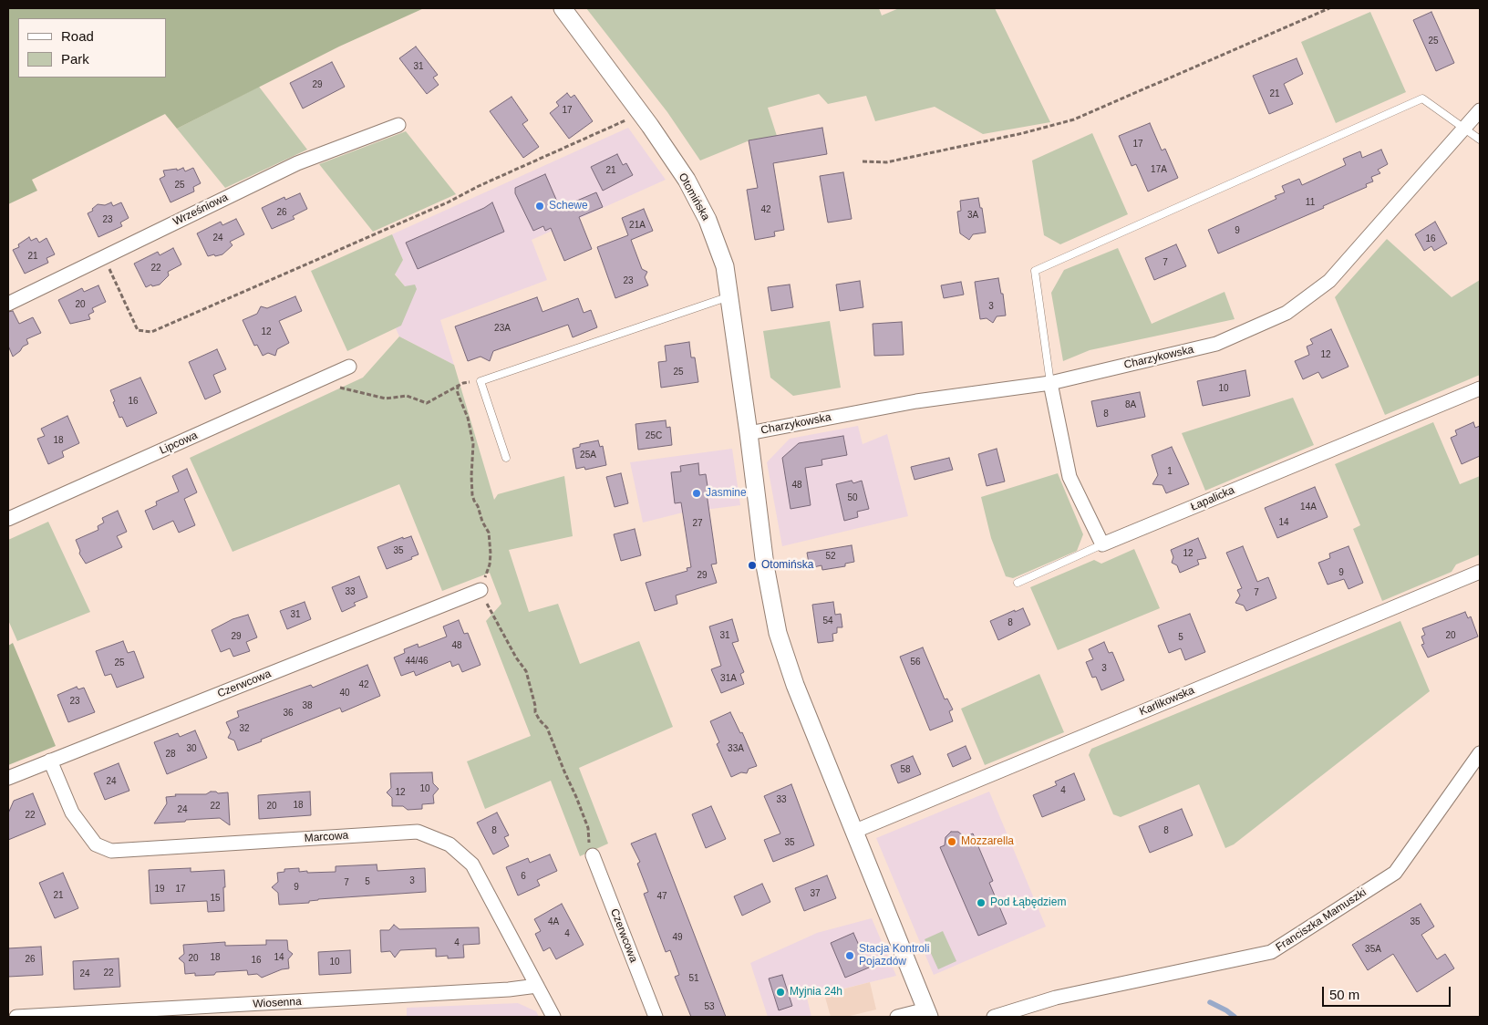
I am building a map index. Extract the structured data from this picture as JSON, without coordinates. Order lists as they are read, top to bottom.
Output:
{
  "streets": {
    "street": [
      "Otomińska",
      "Wrześniowa",
      "Charzykowska",
      "Lipcowa",
      "Łapalicka",
      "Czerwcowa",
      "Karlikowska",
      "Marcowa",
      "Franciszka Mamuszki",
      "Wiosenna"
    ]
  },
  "crossings": [
    ["Otomińska", "Charzykowska"],
    ["Otomińska", "Karlikowska"],
    ["Czerwcowa", "Marcowa"],
    ["Marcowa", "Wiosenna"]
  ],
  "places": [
    "Schewe",
    "Jasmine",
    "Otomińska",
    "Mozzarella",
    "Pod Łąbędziem",
    "Stacja Kontroli Pojazdów",
    "Myjnia 24h"
  ],
  "house_numbers": [
    "25",
    "31",
    "29",
    "21",
    "17",
    "17",
    "17A",
    "21",
    "25",
    "11",
    "42",
    "26",
    "3A",
    "23",
    "21A",
    "9",
    "24",
    "16",
    "21",
    "7",
    "22",
    "23",
    "20",
    "3",
    "23A",
    "12",
    "12",
    "25",
    "10",
    "16",
    "8A",
    "8",
    "25C",
    "18",
    "25A",
    "1",
    "48",
    "50",
    "14A",
    "14",
    "27",
    "35",
    "12",
    "52",
    "9",
    "29",
    "33",
    "7",
    "31",
    "54",
    "8",
    "31",
    "20",
    "29",
    "5",
    "48",
    "44/46",
    "56",
    "25",
    "3",
    "31A",
    "42",
    "40",
    "23",
    "38",
    "36",
    "32",
    "30",
    "33A",
    "28",
    "58",
    "24",
    "10",
    "4",
    "12",
    "33",
    "18",
    "22",
    "20",
    "24",
    "22",
    "8",
    "8",
    "35",
    "6",
    "3",
    "5",
    "7",
    "9",
    "19",
    "17",
    "37",
    "21",
    "47",
    "15",
    "4A",
    "35",
    "4",
    "49",
    "4",
    "35A",
    "18",
    "14",
    "20",
    "26",
    "16",
    "10",
    "22",
    "24",
    "51",
    "53"
  ],
  "legend": ["Road", "Park"],
  "scale_bar": "50 m"
}
